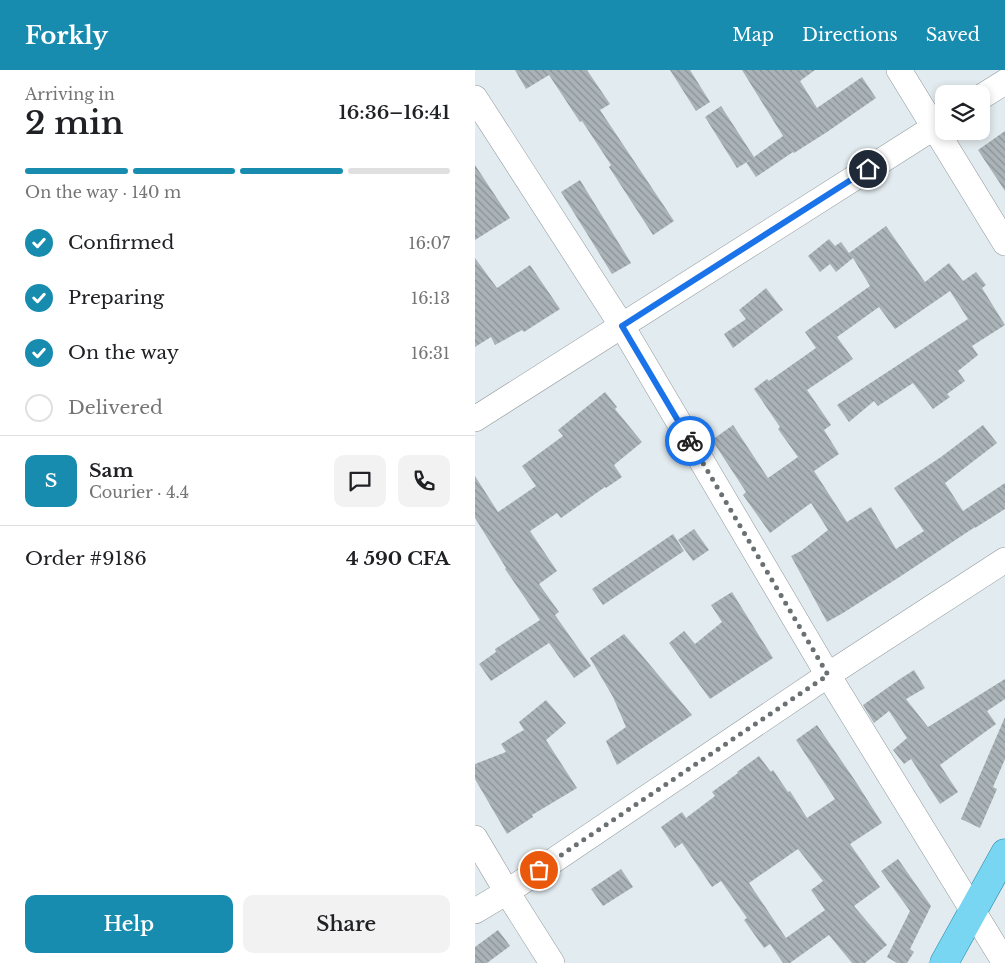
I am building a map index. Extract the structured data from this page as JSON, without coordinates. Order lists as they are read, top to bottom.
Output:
{
  "page": {
    "header": "Forkly",
    "nav": ["Map", "Directions", "Saved"],
    "heading": ["2 min", "Arriving in", "16:36–16:41"],
    "panel": [
      "Sam",
      "Courier · 4.4",
      "Order #9186",
      "4 590 CFA"
    ],
    "bar": "On the way · 140 m",
    "list": [
      ["Confirmed", "16:07"],
      ["Preparing", "16:13"],
      ["On the way", "16:31"],
      "Delivered"
    ],
    "round": "S",
    "buttons": ["Help", "Share"]
  }
}
